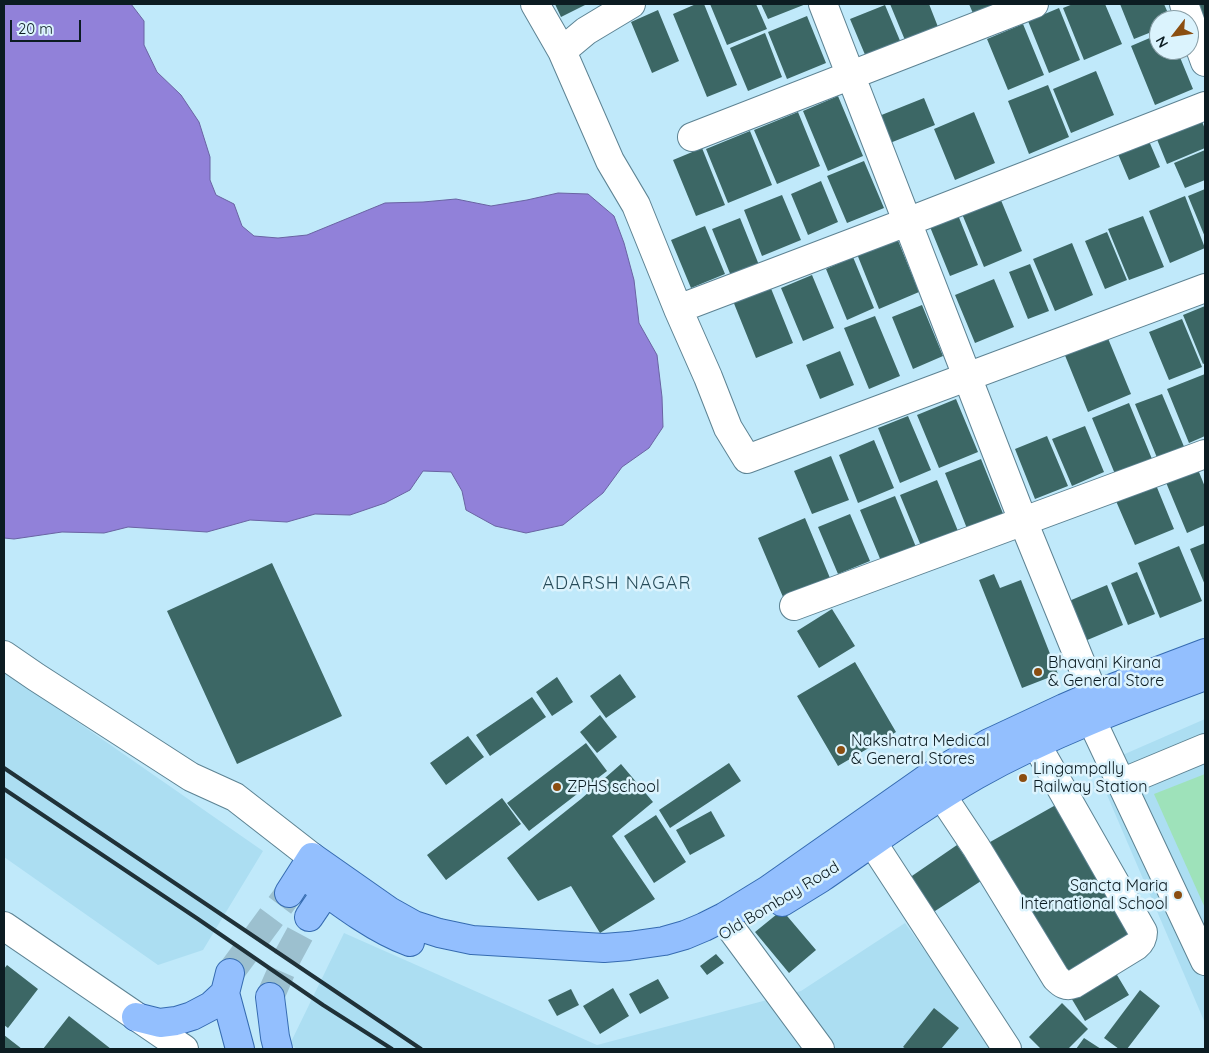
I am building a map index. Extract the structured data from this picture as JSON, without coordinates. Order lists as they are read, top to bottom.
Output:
{
  "streets": {
    "main road": ["Old Bombay Road"]
  },
  "districts": ["ADARSH NAGAR"],
  "places": [
    "Bhavani Kirana & General Store",
    "Nakshatra Medical & General Stores",
    "Lingampally Railway Station",
    "ZPHS school",
    "Sancta Maria International School"
  ],
  "scale_bar": "20 m",
  "north": "bottom left"
}
